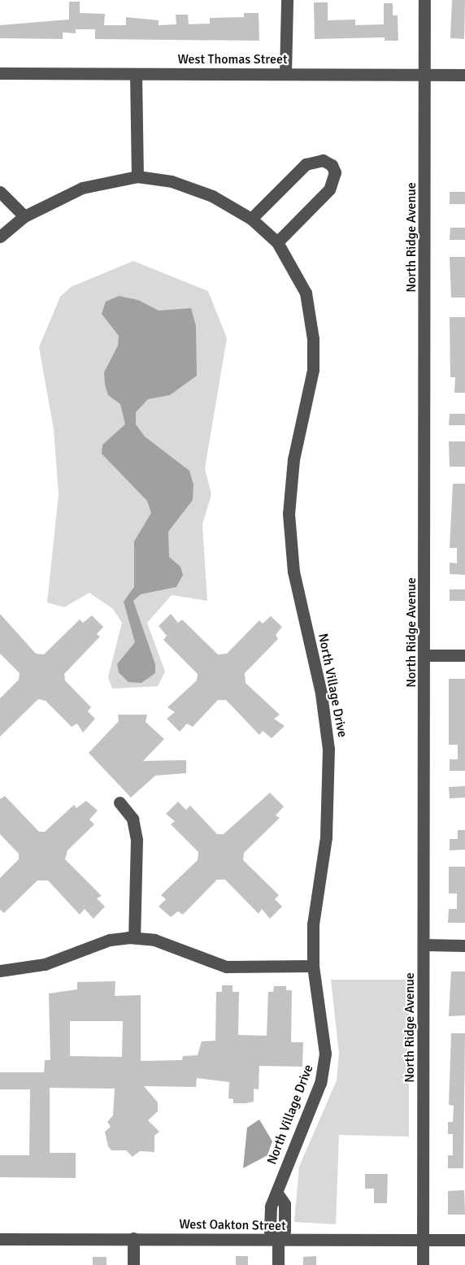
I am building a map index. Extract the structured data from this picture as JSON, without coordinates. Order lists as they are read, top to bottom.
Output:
{
  "streets": {
    "street": [
      "West Thomas Street",
      "North Ridge Avenue",
      "North Village Drive",
      "West Oakton Street"
    ]
  },
  "crossings": [
    ["West Thomas Street", "North Ridge Avenue"],
    ["North Ridge Avenue", "West Oakton Street"],
    ["North Village Drive", "West Oakton Street"]
  ]
}
